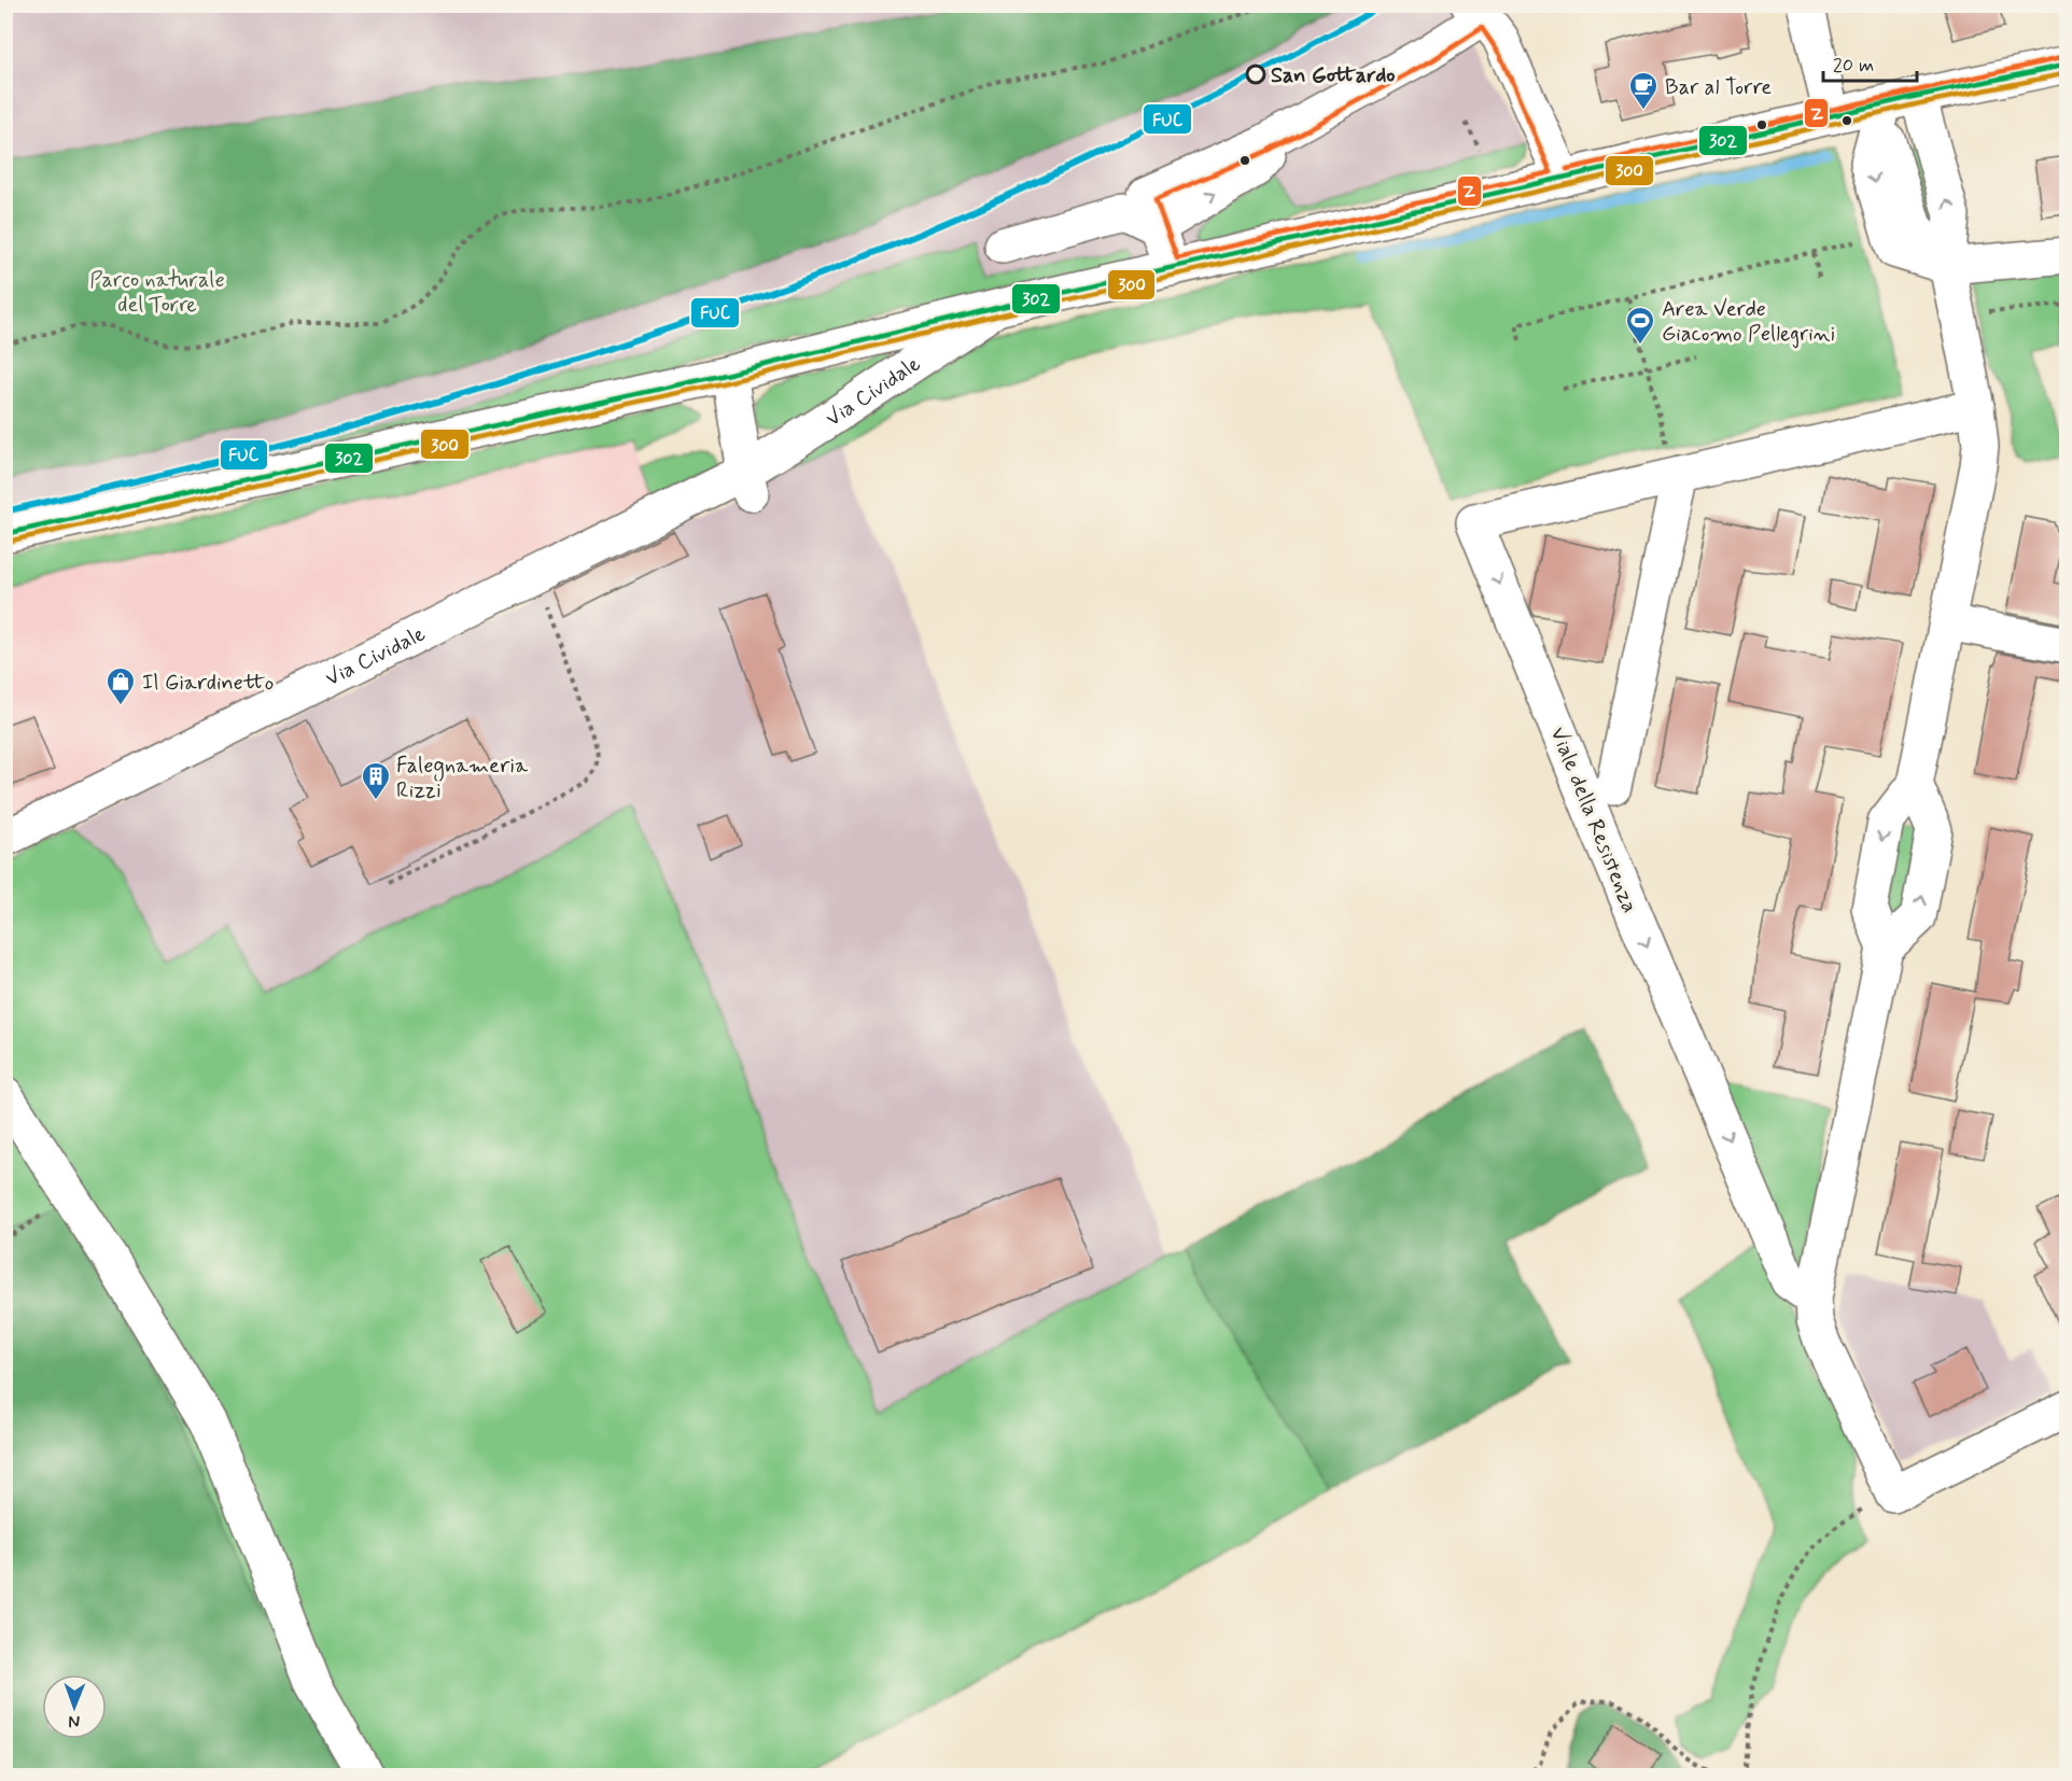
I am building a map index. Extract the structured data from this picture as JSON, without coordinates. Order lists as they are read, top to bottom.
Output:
{
  "streets": {
    "street": ["Via Cividale", "Viale della Resistenza"]
  },
  "parks": ["Parco naturale del Torre"],
  "places": {
    "other": ["San Gottardo"],
    "cafe": ["Bar al Torre"],
    "sports": ["Area Verde Giacomo Pellegrini"],
    "shop": ["Il Giardinetto"],
    "building": ["Falegnameria Rizzi"]
  },
  "lines": [
    "transit line FUC",
    "transit line Z",
    "transit line 302",
    "transit line 300"
  ],
  "scale_bar": "20 m",
  "north": "bottom"
}
